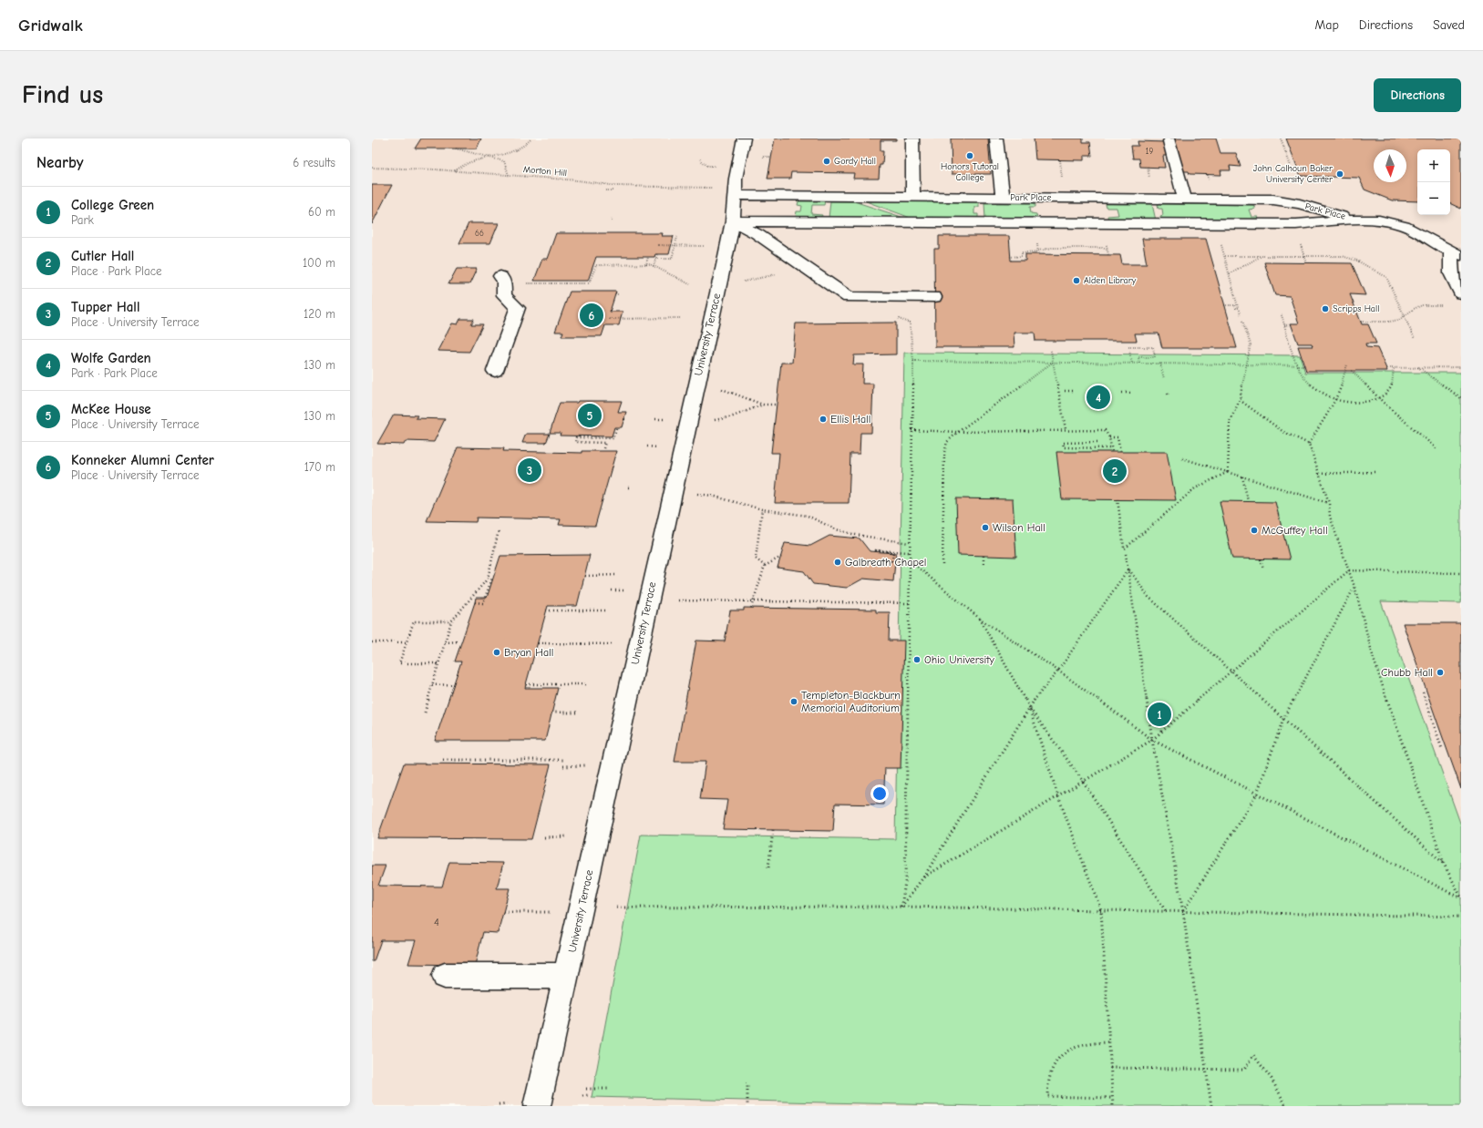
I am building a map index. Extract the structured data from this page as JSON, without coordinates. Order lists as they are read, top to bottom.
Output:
{
  "streets": {
    "street": ["Park Place", "University Terrace"],
    "path": ["Morton Hill"]
  },
  "crossings": [
    ["Park Place", "University Terrace"]
  ],
  "places": [
    "Honors Tutoral College",
    "Gordy Hall",
    "John Calhoun Baker University Center",
    "Alden Library",
    "Scripps Hall",
    "Ellis Hall",
    "Wilson Hall",
    "McGuffey Hall",
    "Galbreath Chapel",
    "Bryan Hall",
    "Ohio University",
    "Chubb Hall",
    "Templeton-Blackburn Memorial Auditorium"
  ],
  "house_numbers": ["19", "66", "4"],
  "north": "bottom",
  "page": {
    "header": "Gridwalk",
    "nav": ["Map", "Directions", "Saved"],
    "buttons": "Directions",
    "title": "Find us",
    "heading": ["Nearby", "6 results"],
    "map_buttons": ["+", "−"],
    "list": [
      {
        "mark": "1",
        "name": "College Green",
        "note": "Park",
        "value": "60 m"
      },
      {
        "mark": "2",
        "name": "Cutler Hall",
        "note": "Place · Park Place",
        "value": "100 m"
      },
      {
        "mark": "3",
        "name": "Tupper Hall",
        "note": "Place · University Terrace",
        "value": "120 m"
      },
      {
        "mark": "4",
        "name": "Wolfe Garden",
        "note": "Park · Park Place",
        "value": "130 m"
      },
      {
        "mark": "5",
        "name": "McKee House",
        "note": "Place · University Terrace",
        "value": "130 m"
      },
      {
        "mark": "6",
        "name": "Konneker Alumni Center",
        "note": "Place · University Terrace",
        "value": "170 m"
      }
    ],
    "pins": [
      "6",
      "4",
      "5",
      "3",
      "2",
      "1"
    ]
  }
}
